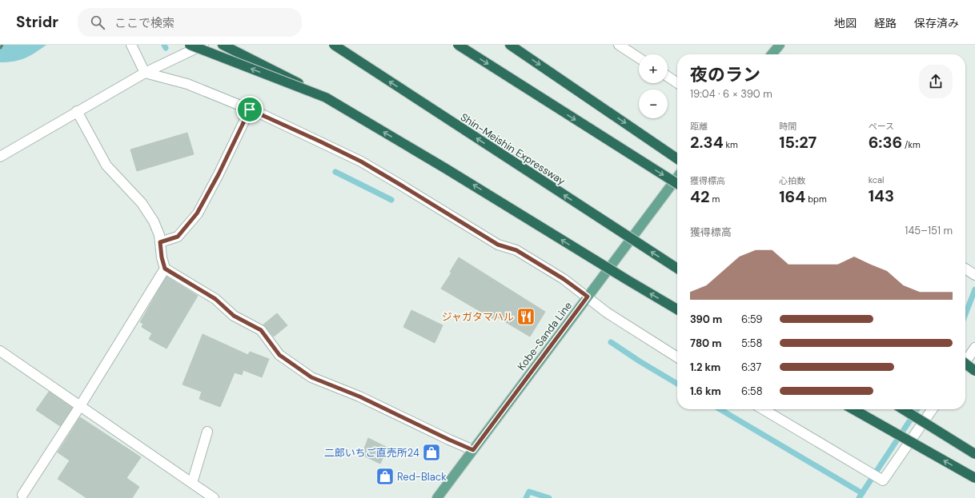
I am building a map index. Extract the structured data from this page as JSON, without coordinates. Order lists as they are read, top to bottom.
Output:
{
  "streets": {
    "highway": ["Shin-Meishin Expressway"],
    "main road": ["Kobe-Sanda Line"]
  },
  "places": {
    "restaurant": ["ジャガタマハル"],
    "shop": ["二郎いちご直売所24", "Red-Black"]
  },
  "page": {
    "header": "Stridr",
    "search": "ここで検索",
    "nav": ["地図", "経路", "保存済み"],
    "map_buttons": ["+", "−"],
    "heading": ["夜のラン", "19:04 · 6 × 390 m"],
    "stats": [
      ["距離", "2.34 km"],
      ["時間", "15:27"],
      ["ペース", "6:36 /km"],
      ["獲得標高", "42 m"],
      ["心拍数", "164 bpm"],
      ["kcal", "143"]
    ],
    "chart": ["獲得標高", "145–151 m"],
    "list": [
      {
        "name": "390 m",
        "note": "6:59"
      },
      {
        "name": "780 m",
        "note": "5:58"
      },
      {
        "name": "1.2 km",
        "note": "6:37"
      },
      {
        "name": "1.6 km",
        "note": "6:58"
      }
    ]
  }
}
